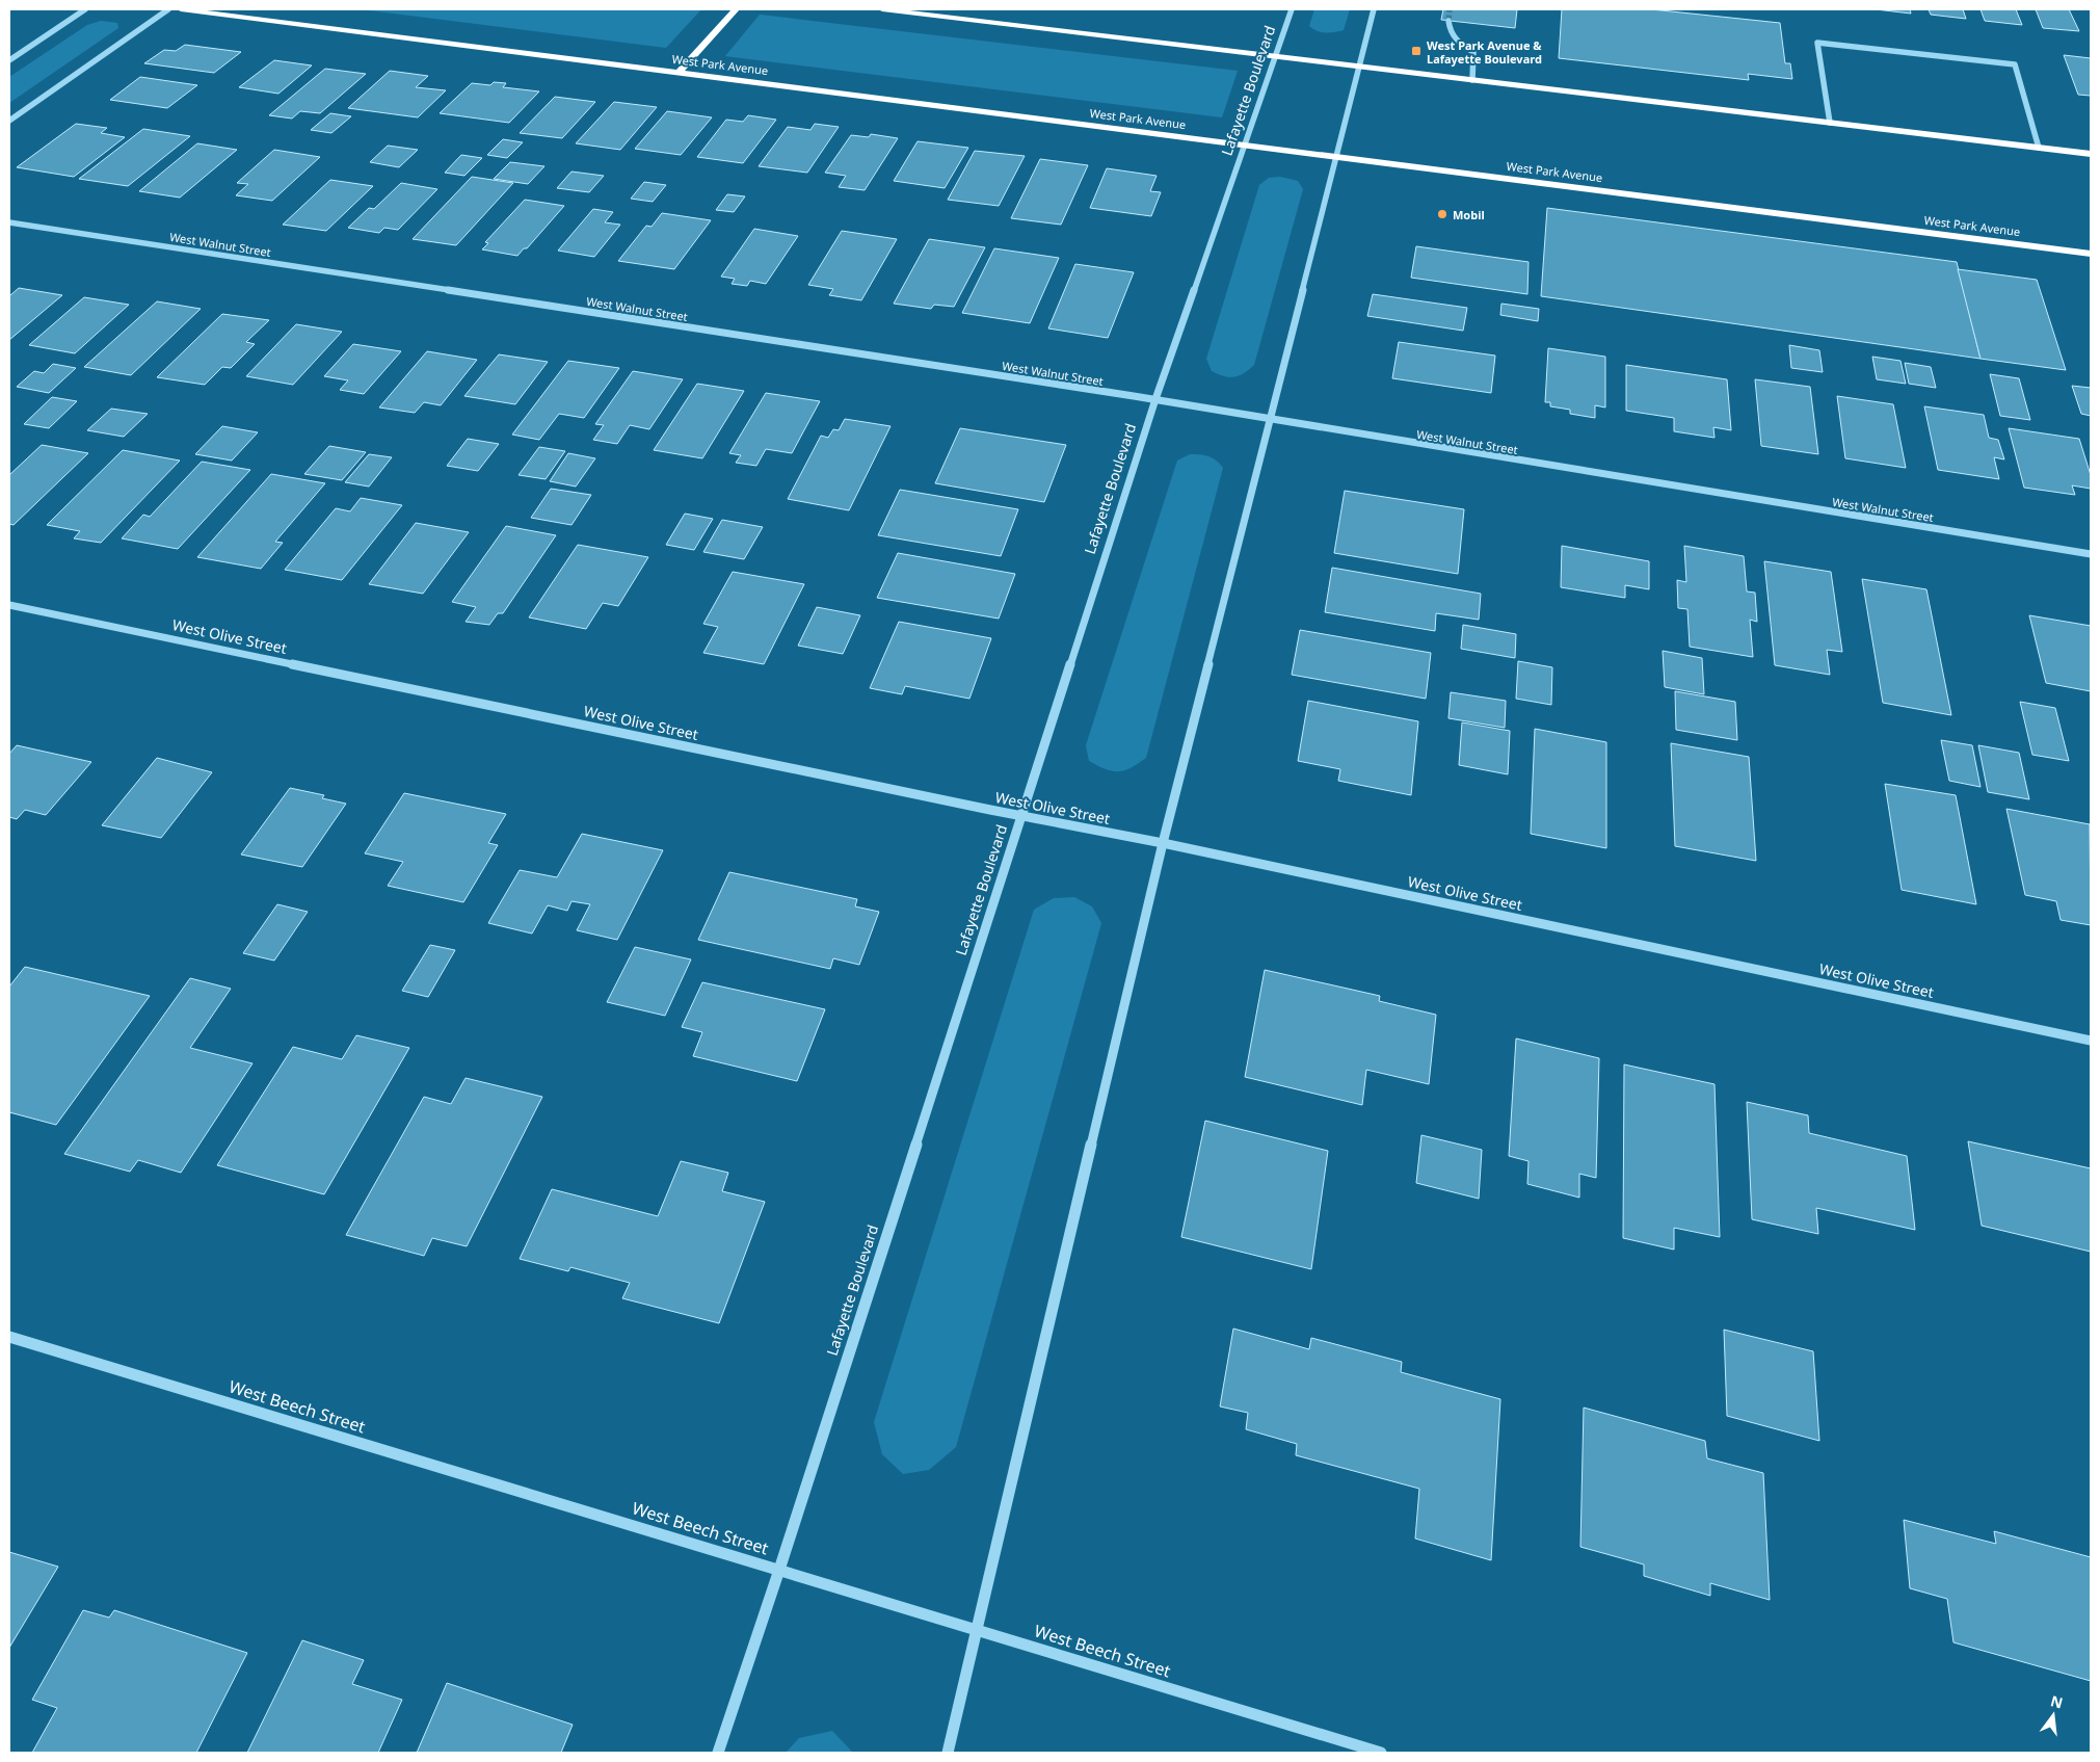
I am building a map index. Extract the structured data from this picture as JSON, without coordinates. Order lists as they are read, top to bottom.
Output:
{
  "streets": {
    "highway": ["West Park Avenue"],
    "street": [
      "Lafayette Boulevard",
      "West Walnut Street",
      "West Olive Street",
      "West Beech Street"
    ]
  },
  "crossings": [
    ["West Park Avenue", "Lafayette Boulevard"],
    ["Lafayette Boulevard", "West Walnut Street"],
    ["Lafayette Boulevard", "West Olive Street"],
    ["Lafayette Boulevard", "West Beech Street"]
  ],
  "places": {
    "transit": ["West Park Avenue & Lafayette Boulevard"],
    "other": ["Mobil"]
  },
  "north": "top"
}
